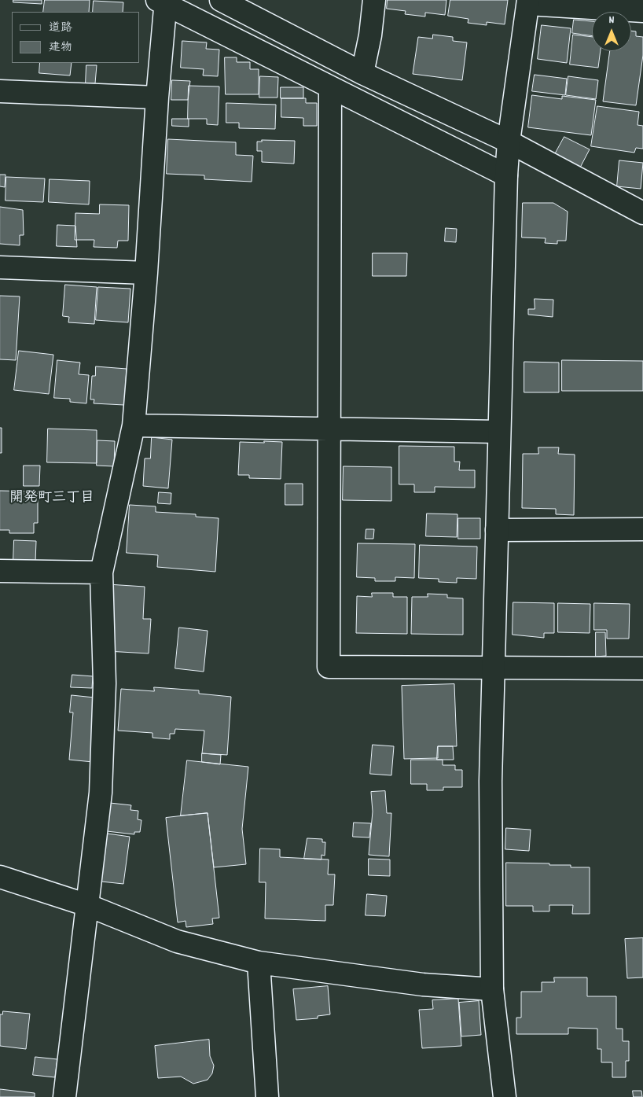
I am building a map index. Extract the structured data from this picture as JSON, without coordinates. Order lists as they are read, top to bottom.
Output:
{
  "districts": ["開発町三丁目"],
  "legend": ["道路", "建物"],
  "north": "top"
}
